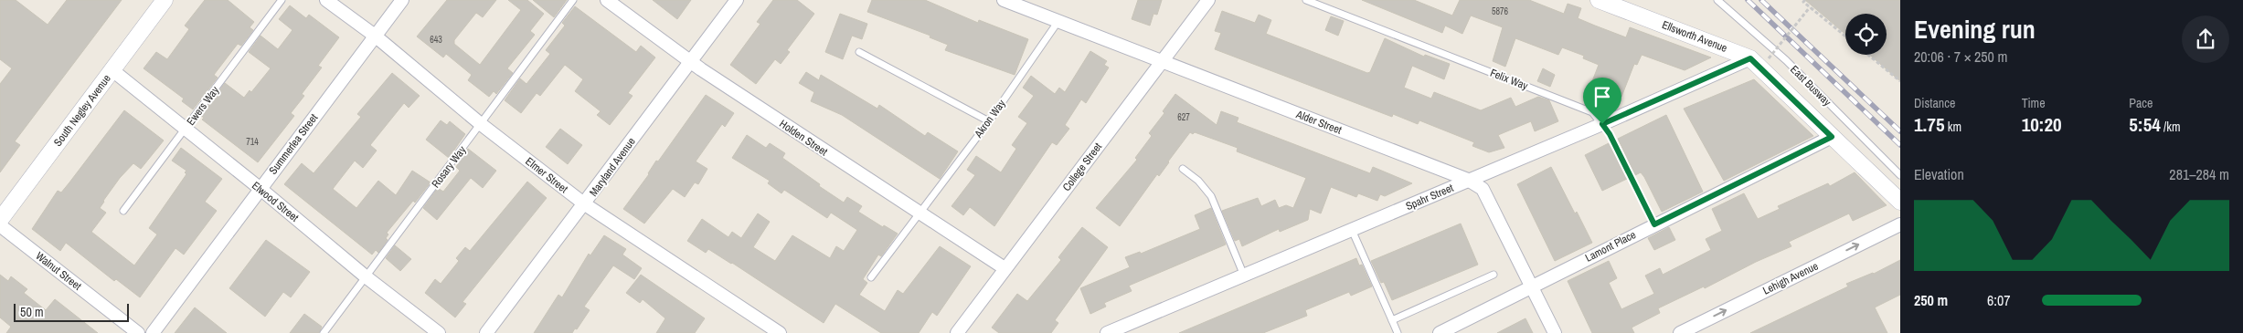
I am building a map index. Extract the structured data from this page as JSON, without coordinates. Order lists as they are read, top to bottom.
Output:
{
  "streets": {
    "street": [
      "Ellsworth Avenue",
      "South Negley Avenue",
      "Alder Street",
      "Holden Street",
      "Summerlea Street",
      "Maryland Avenue",
      "College Street",
      "Elmer Street",
      "Spahr Street",
      "Elwood Street",
      "Lamont Place",
      "Walnut Street",
      "Lehigh Avenue"
    ],
    "lane": [
      "Felix Way",
      "East Busway",
      "Ewers Way",
      "Akron Way",
      "Rosary Way"
    ]
  },
  "crossings": [
    ["Ellsworth Avenue", "Spahr Street"],
    ["Ellsworth Avenue", "Lamont Place"],
    ["Felix Way", "Spahr Street"],
    ["Felix Way", "Lamont Place"],
    ["Ewers Way", "Elwood Street"],
    ["South Negley Avenue", "Elwood Street"],
    ["Akron Way", "Alder Street"],
    ["Akron Way", "Holden Street"],
    ["Alder Street", "College Street"],
    ["Alder Street", "Spahr Street"],
    ["Alder Street", "Lamont Place"],
    ["Holden Street", "Maryland Avenue"],
    ["Holden Street", "College Street"],
    ["Summerlea Street", "Elmer Street"],
    ["Summerlea Street", "Elwood Street"],
    ["Rosary Way", "Elmer Street"],
    ["Rosary Way", "Elwood Street"],
    ["Maryland Avenue", "Elmer Street"]
  ],
  "one_way": ["Lehigh Avenue"],
  "house_numbers": [
    "5876",
    "643",
    "627",
    "714"
  ],
  "scale_bar": "50 m",
  "page": {
    "heading": ["Evening run", "20:06 · 7 × 250 m"],
    "stats": [
      ["Distance", "1.75 km"],
      ["Time", "10:20"],
      ["Pace", "5:54 /km"]
    ],
    "chart": ["Elevation", "281–284 m"],
    "list": [
      {
        "name": "250 m",
        "note": "6:07"
      }
    ],
    "scale": "50 m"
  }
}
